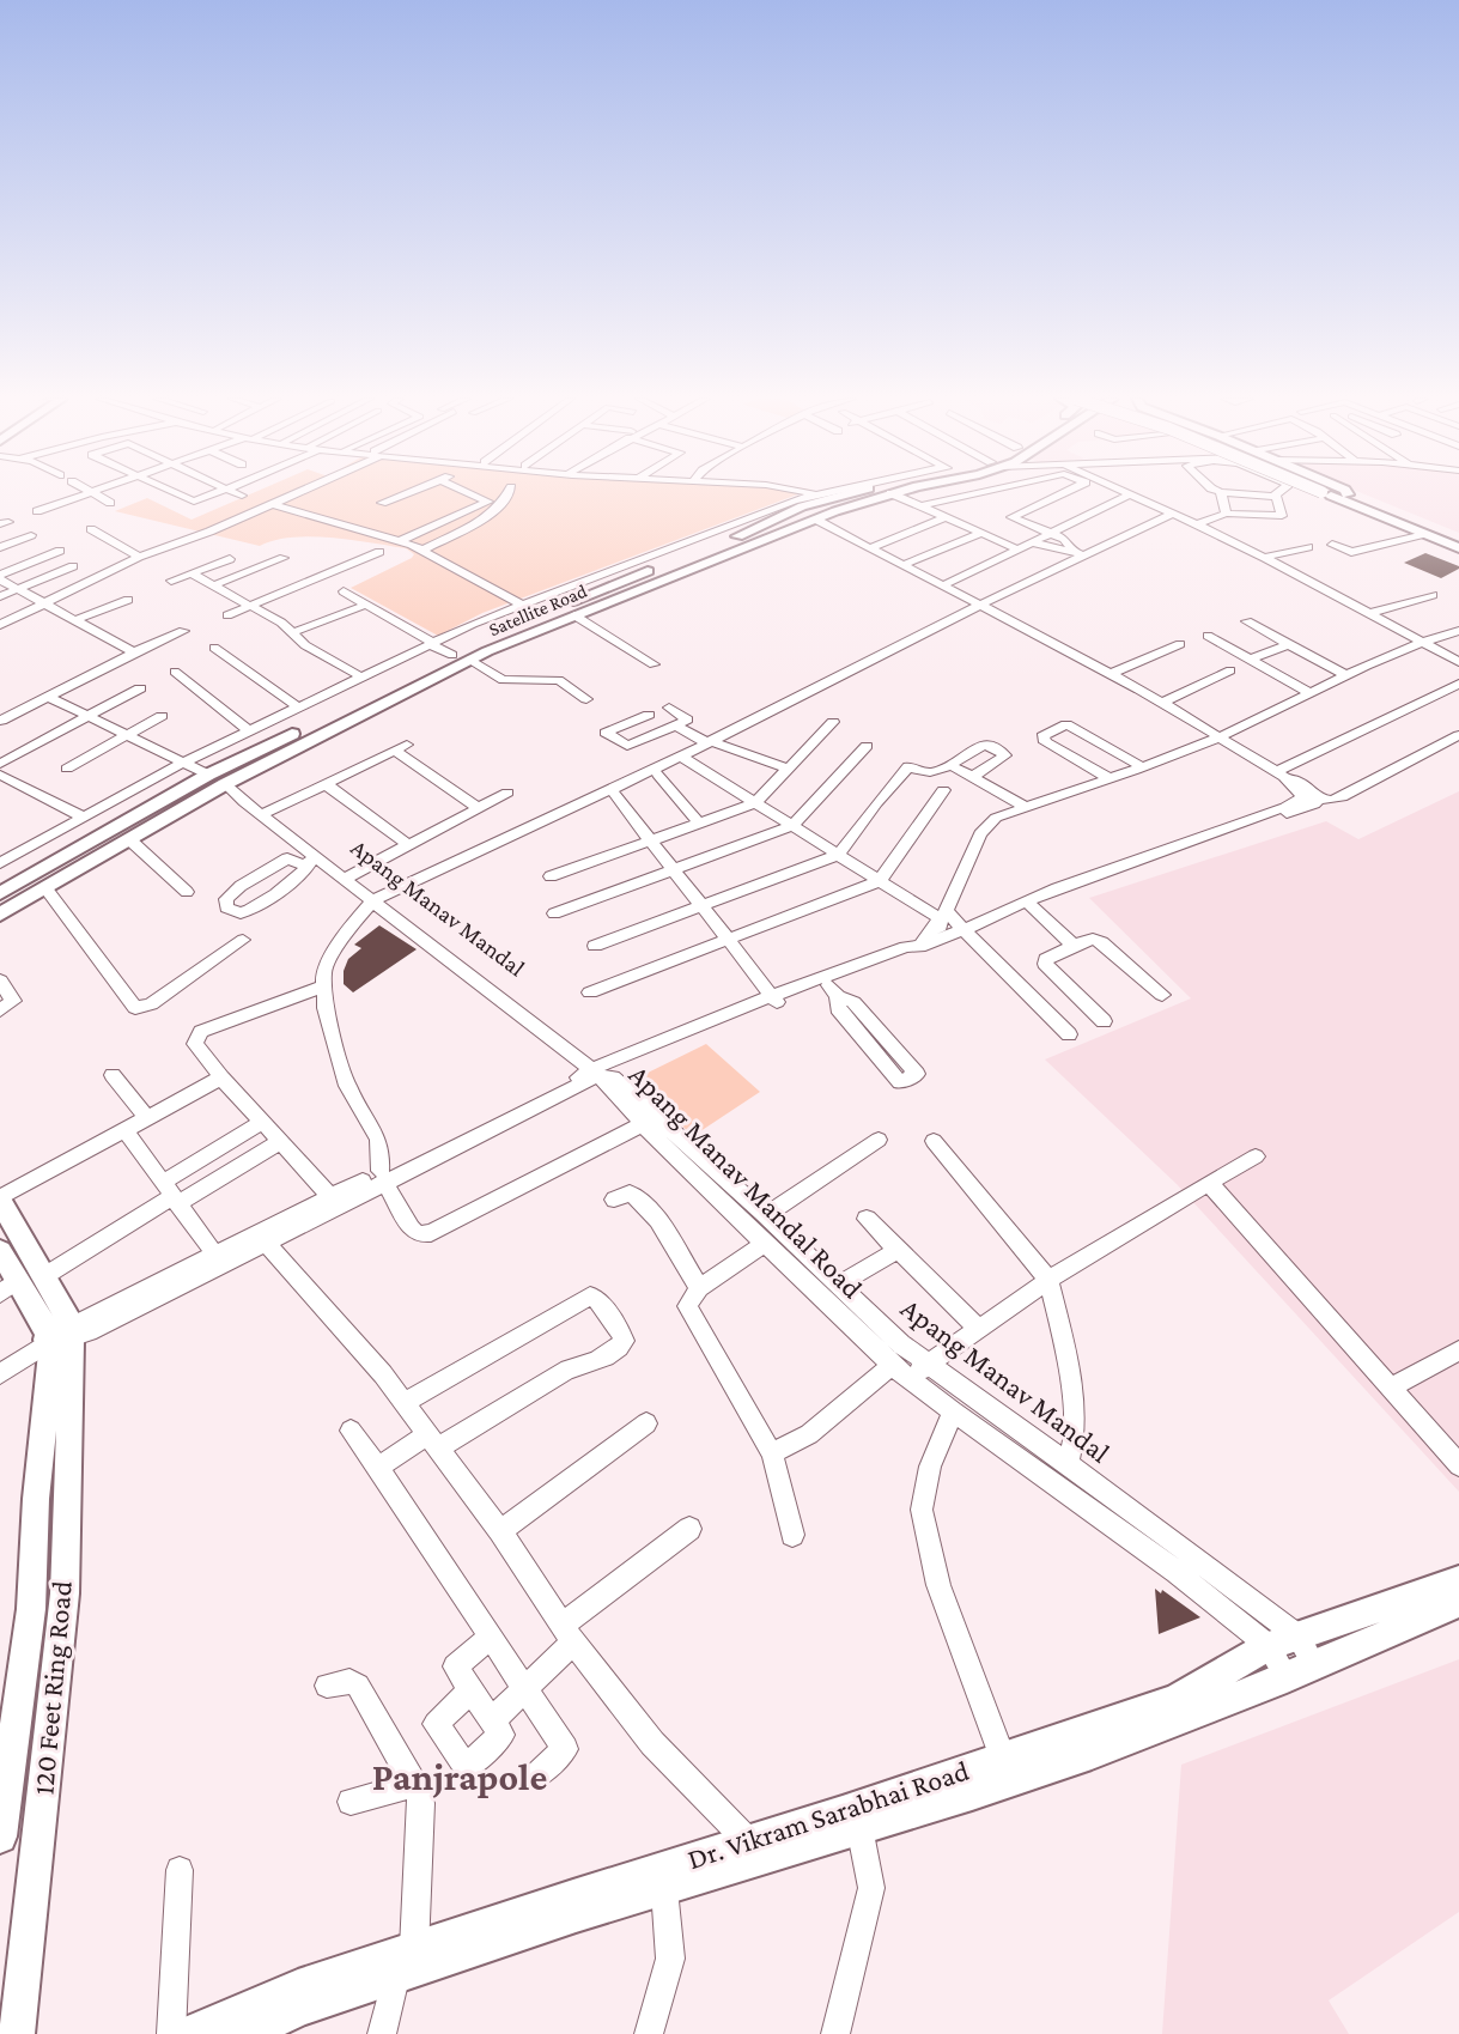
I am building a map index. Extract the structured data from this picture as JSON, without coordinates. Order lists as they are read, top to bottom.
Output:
{
  "streets": {
    "main road": ["Satellite Road", "120 Feet Ring Road", "Dr. Vikram Sarabhai Road"],
    "street": ["Apang Manav Mandal", "Apang Manav Mandal Road"]
  },
  "crossings": [
    ["Apang Manav Mandal", "Apang Manav Mandal Road"],
    ["Apang Manav Mandal", "Dr. Vikram Sarabhai Road"],
    ["Apang Manav Mandal Road", "Dr. Vikram Sarabhai Road"]
  ],
  "districts": ["Panjrapole"]
}
